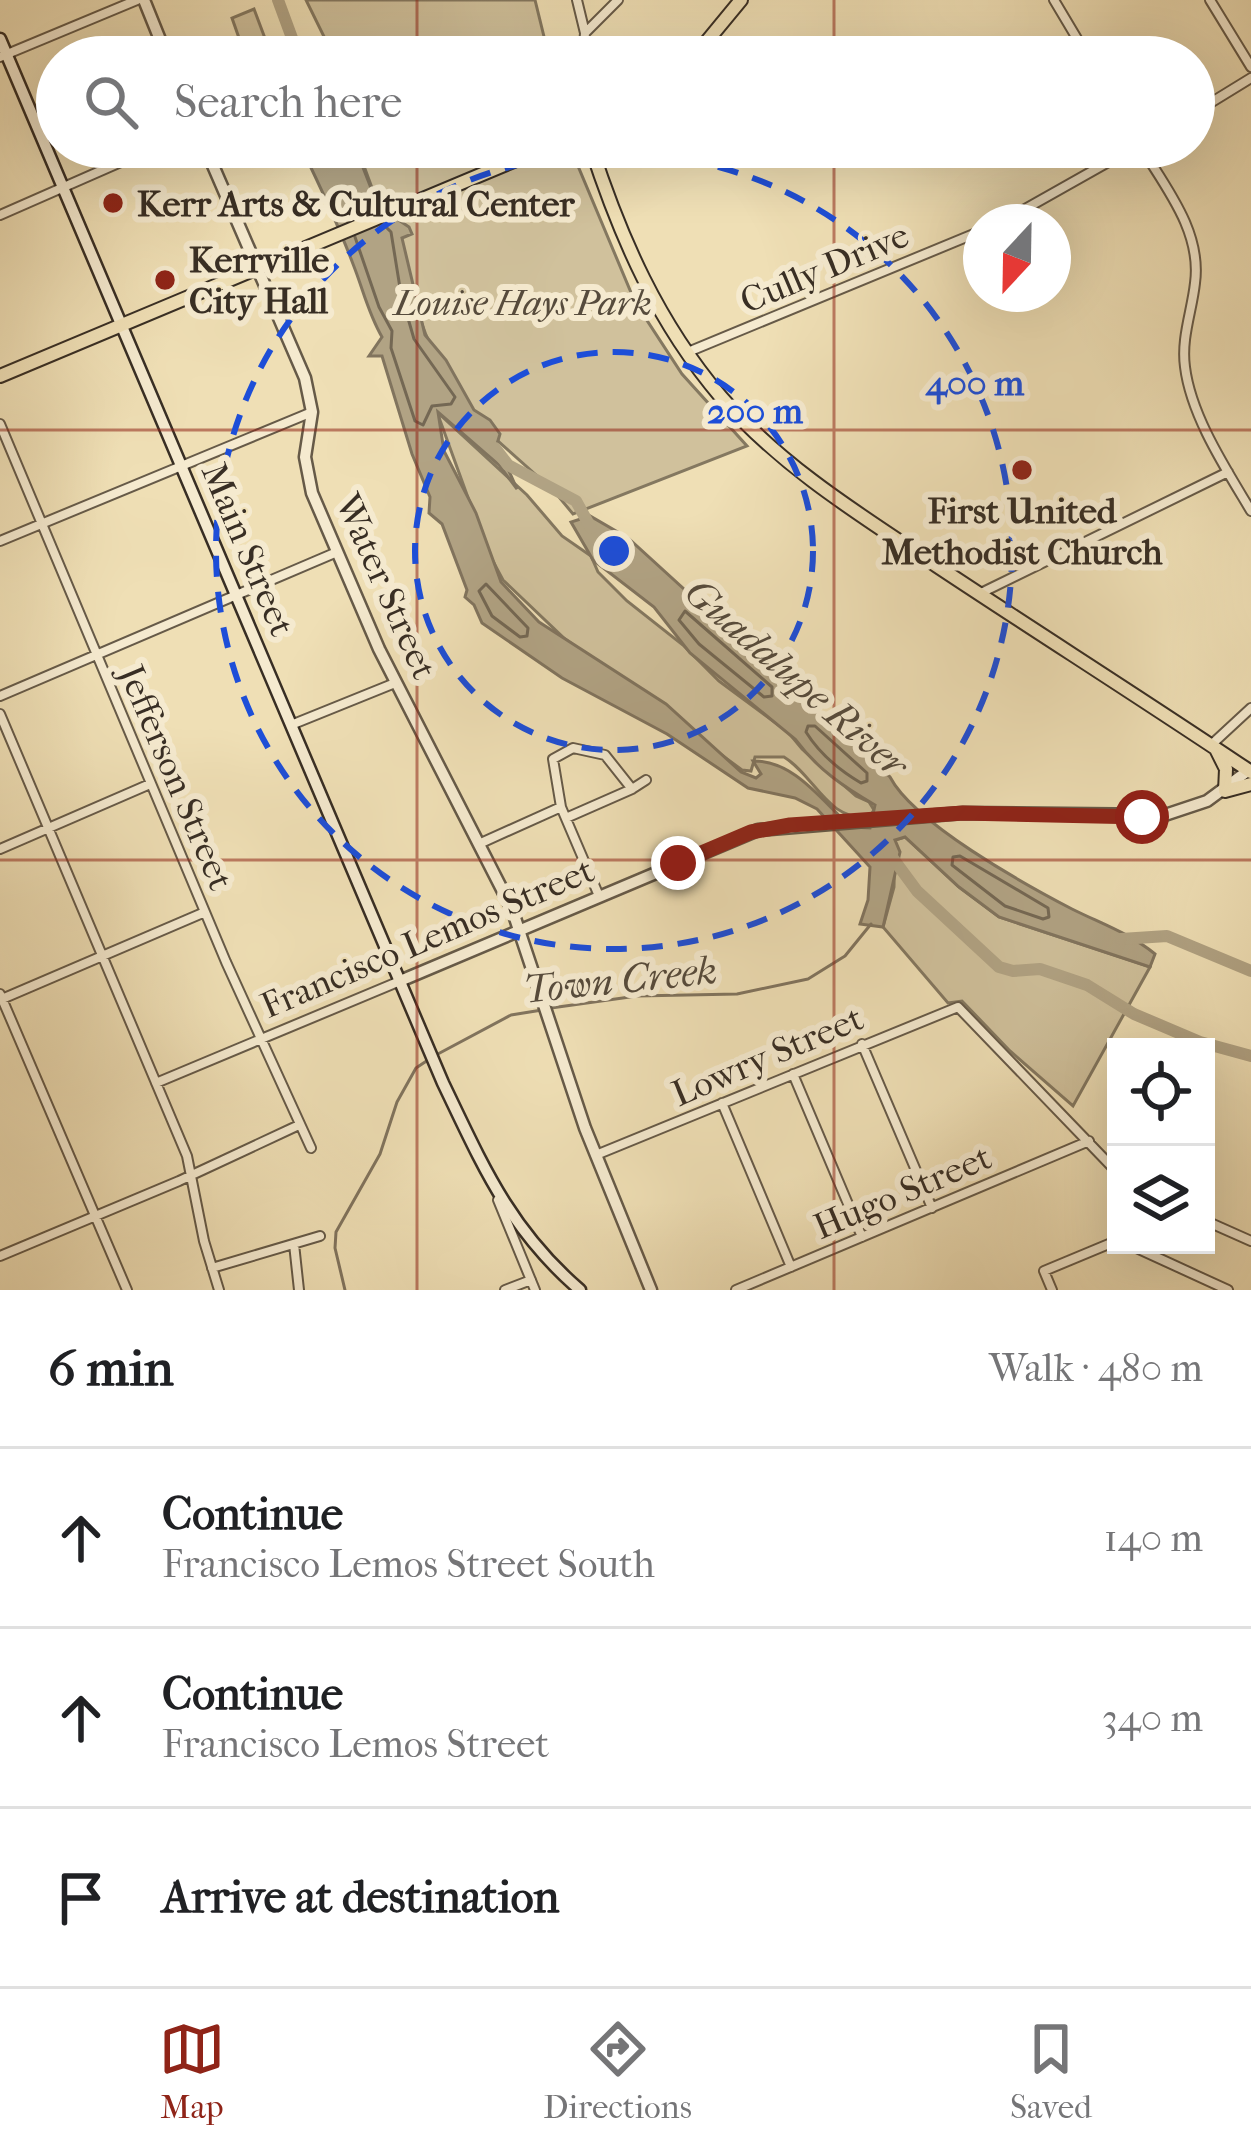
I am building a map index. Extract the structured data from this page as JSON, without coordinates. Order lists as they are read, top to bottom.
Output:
{
  "streets": {
    "street": [
      "Cully Drive",
      "Main Street",
      "Water Street",
      "Jefferson Street",
      "Francisco Lemos Street",
      "Lowry Street",
      "Hugo Street"
    ]
  },
  "crossings": [
    ["Main Street", "Francisco Lemos Street"],
    ["Water Street", "Francisco Lemos Street"],
    ["Water Street", "Lowry Street"],
    ["Jefferson Street", "Francisco Lemos Street"],
    ["Lowry Street", "Hugo Street"]
  ],
  "water": ["Guadalupe River", "Town Creek"],
  "parks": ["Louise Hays Park"],
  "places": ["Kerr Arts & Cultural Center", "Kerrville City Hall", "First United Methodist Church"],
  "north": "bottom",
  "page": {
    "search": "Search here",
    "heading": ["6 min", "Walk · 480 m"],
    "list": [
      ["Continue", "Francisco Lemos Street South", "140 m"],
      ["Continue", "Francisco Lemos Street", "340 m"],
      "Arrive at destination"
    ],
    "nav": ["Map", "Directions", "Saved"]
  },
  "rings": ["400 m", "200 m"]
}
